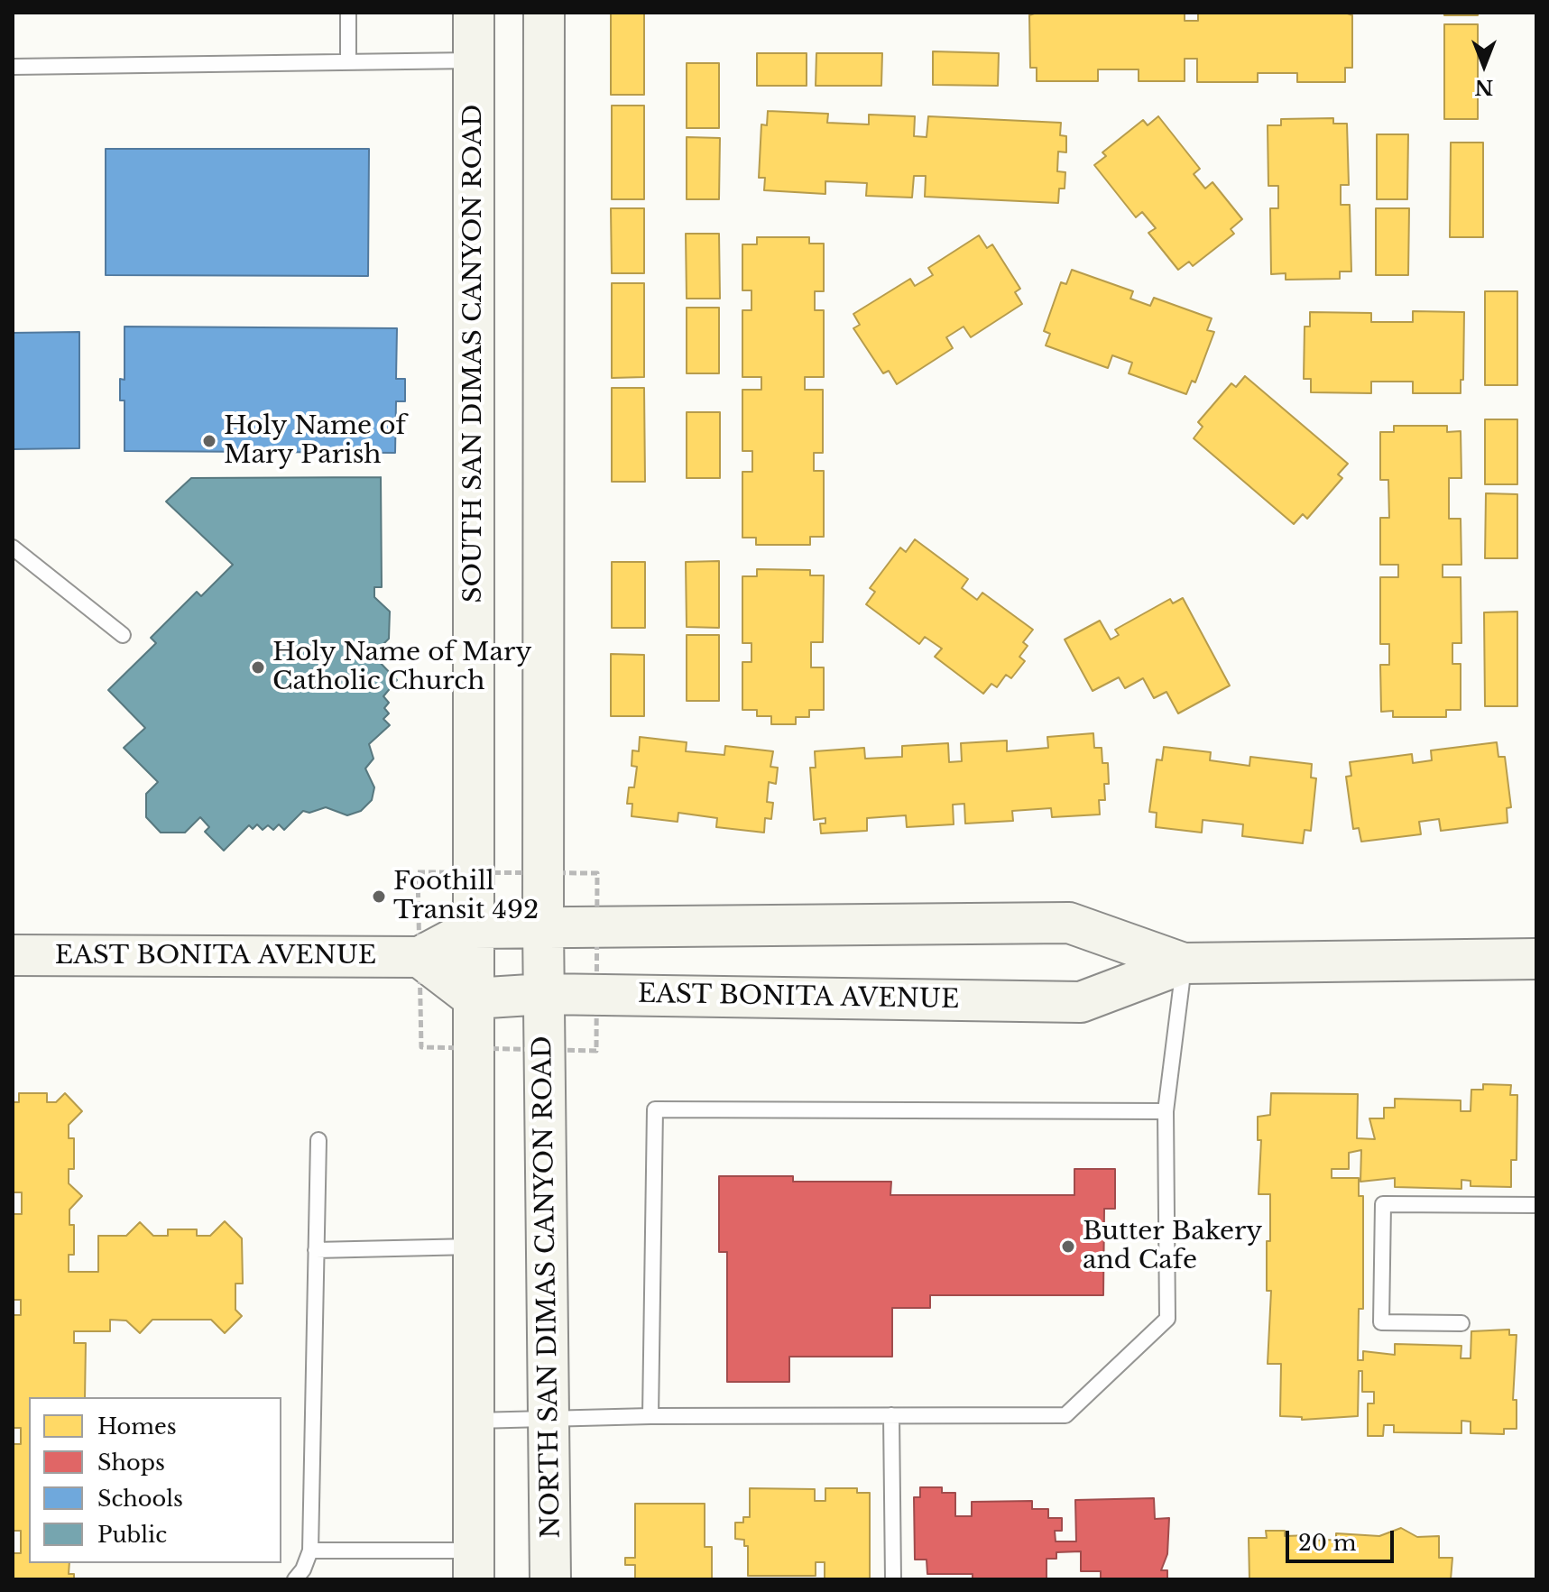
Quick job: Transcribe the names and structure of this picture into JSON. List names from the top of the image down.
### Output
{
  "streets": {
    "main road": ["SOUTH SAN DIMAS CANYON ROAD", "EAST BONITA AVENUE", "NORTH SAN DIMAS CANYON ROAD"]
  },
  "crossings": [
    ["SOUTH SAN DIMAS CANYON ROAD", "EAST BONITA AVENUE"],
    ["EAST BONITA AVENUE", "NORTH SAN DIMAS CANYON ROAD"]
  ],
  "places": [
    "Holy Name of Mary Parish",
    "Holy Name of Mary Catholic Church",
    "Foothill Transit 492",
    "Butter Bakery and Cafe"
  ],
  "legend": [
    "Homes",
    "Shops",
    "Schools",
    "Public"
  ],
  "scale_bar": "20 m",
  "north": "bottom"
}
